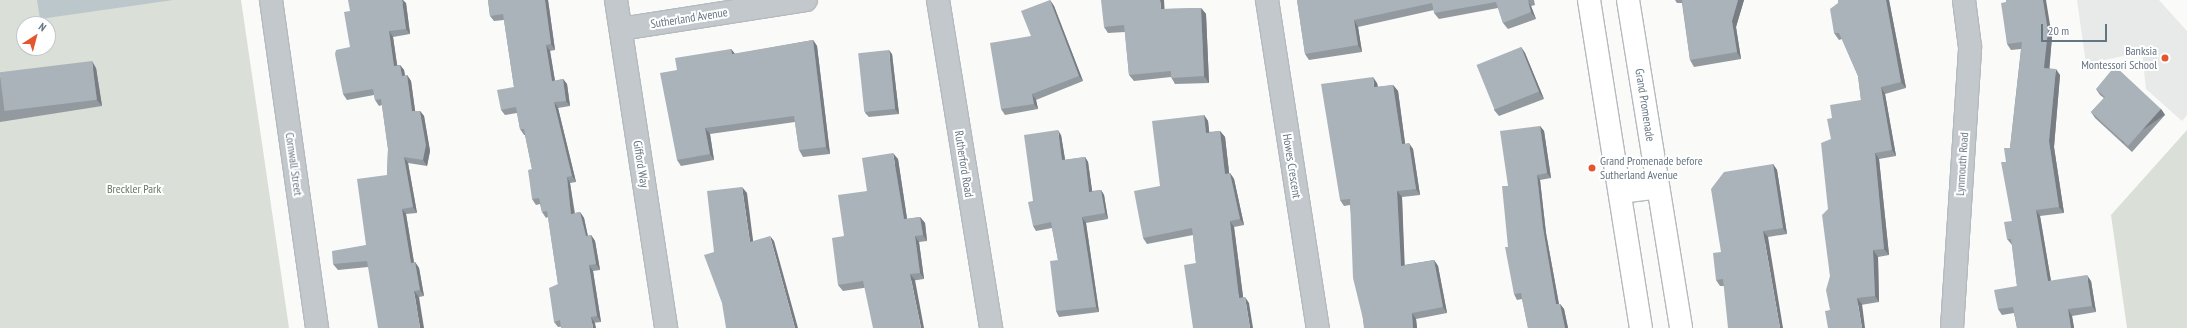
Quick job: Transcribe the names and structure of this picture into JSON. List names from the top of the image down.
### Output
{
  "streets": {
    "main road": ["Grand Promenade"],
    "street": [
      "Sutherland Avenue",
      "Cornwall Street",
      "Gifford Way",
      "Rutherford Road",
      "Lynmouth Road",
      "Howes Crescent"
    ]
  },
  "crossings": [
    ["Sutherland Avenue", "Gifford Way"]
  ],
  "parks": ["Breckler Park"],
  "places": ["Banksia Montessori School", "Grand Promenade before Sutherland Avenue"],
  "scale_bar": "20 m",
  "north": "top right"
}
